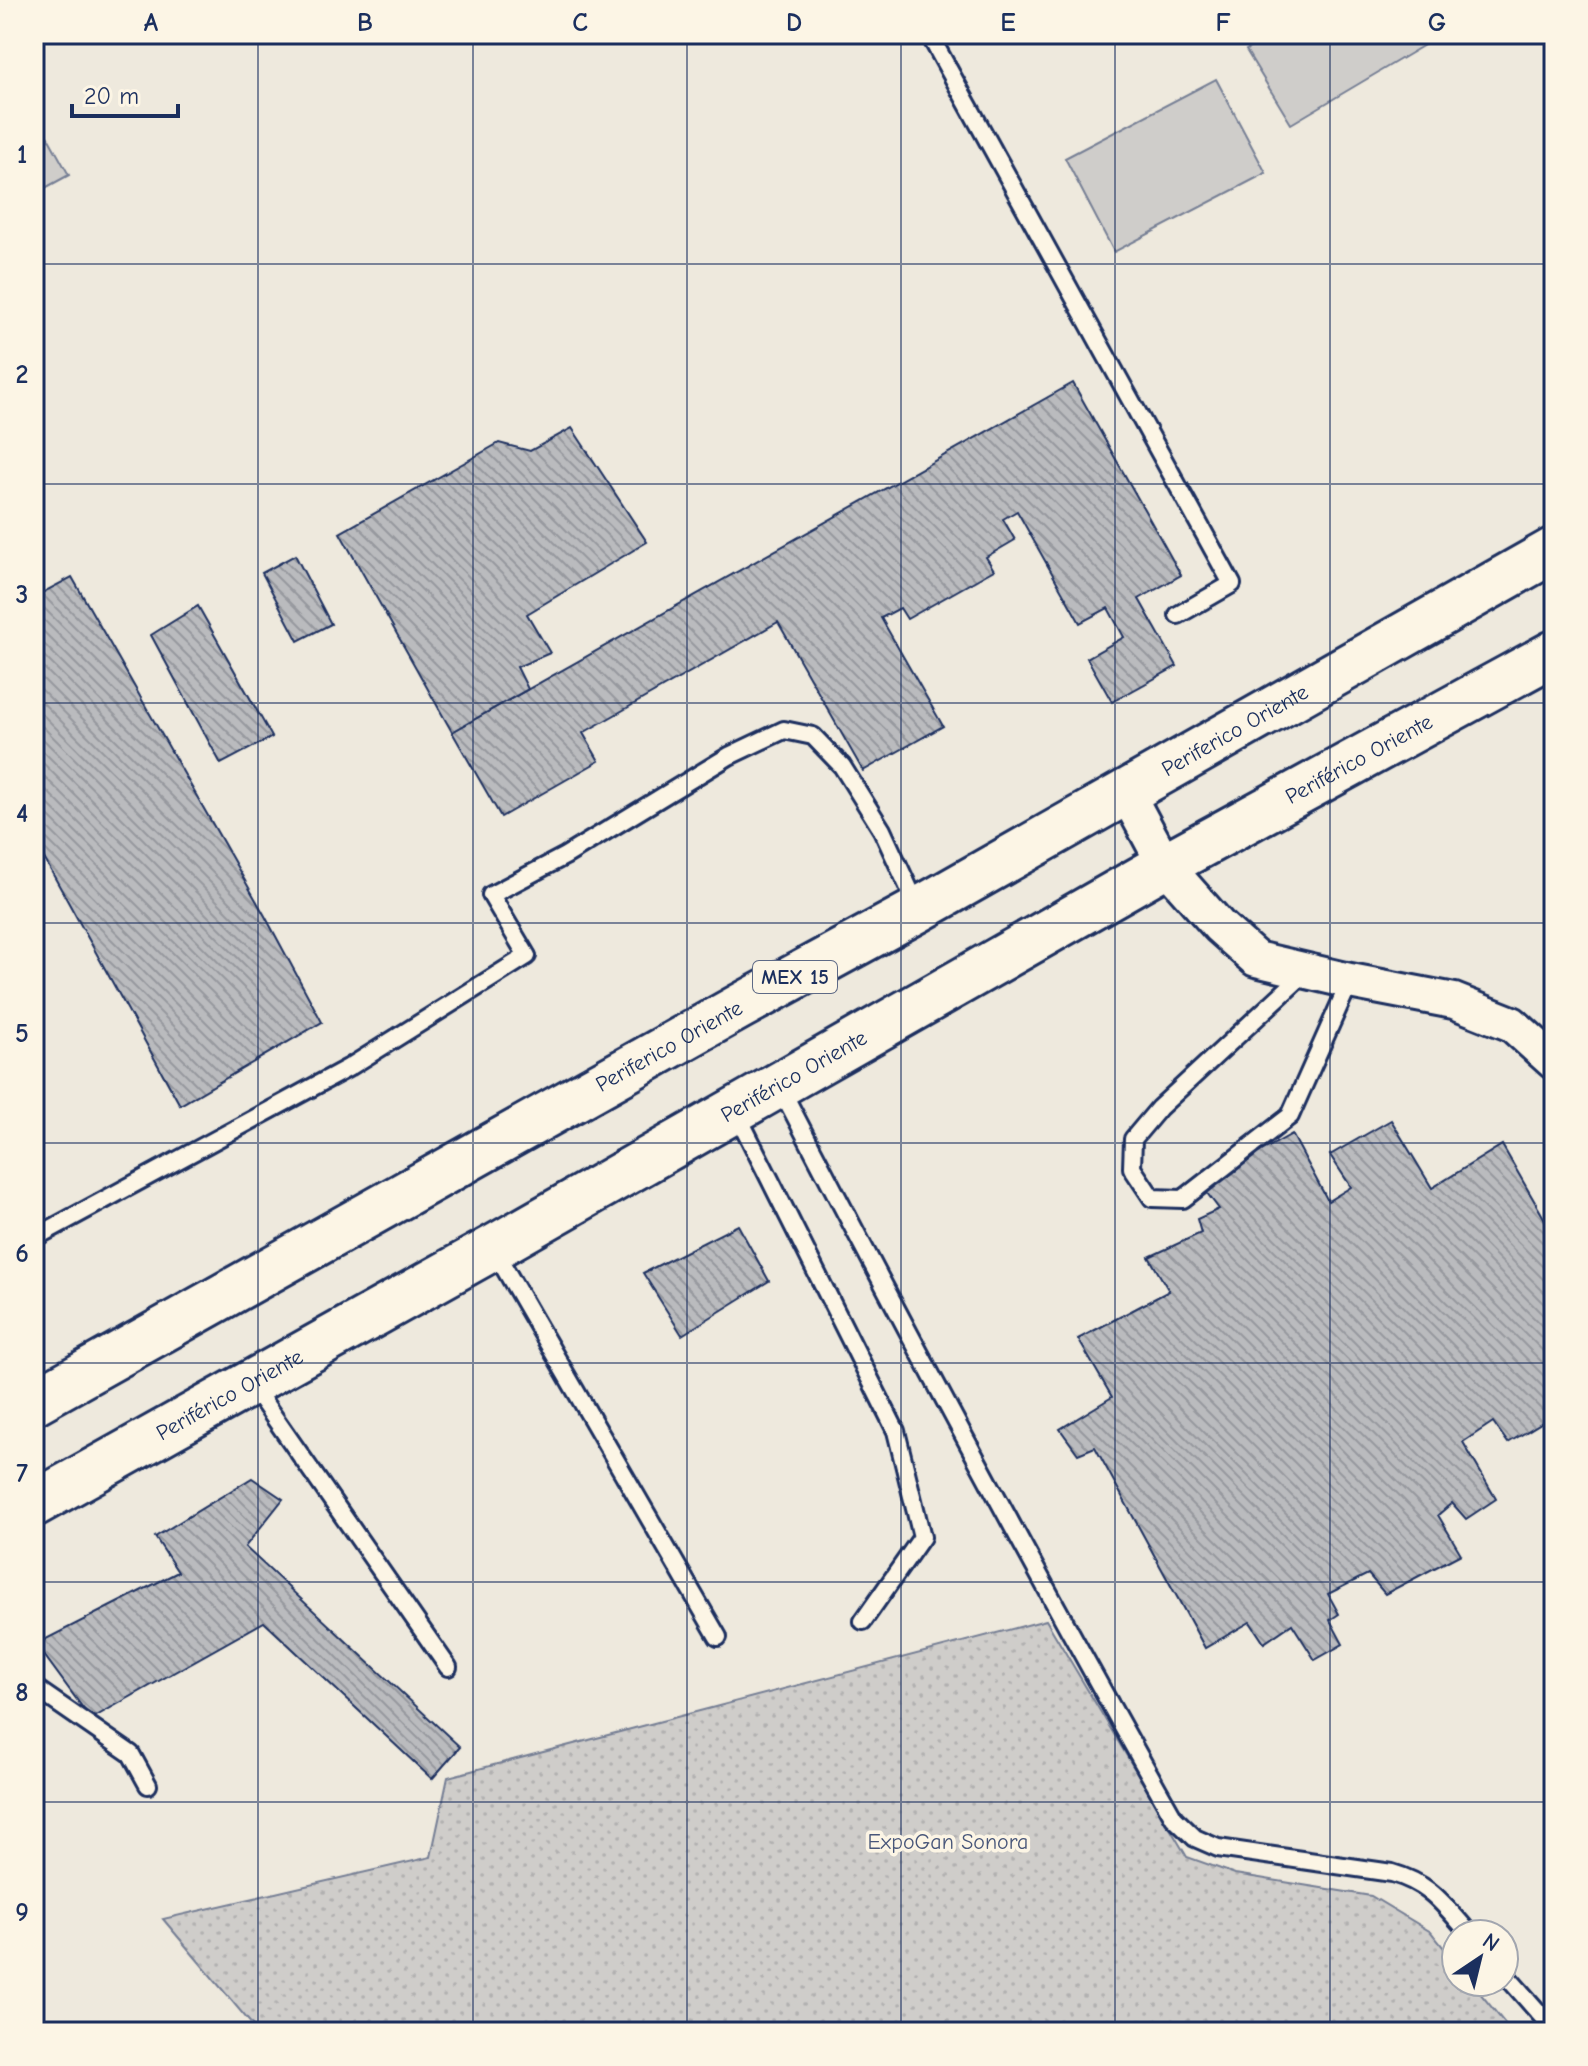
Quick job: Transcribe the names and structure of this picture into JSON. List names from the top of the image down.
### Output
{
  "streets": {
    "highway": ["Periferico Oriente", "Periférico Oriente", "MEX 15"]
  },
  "parks": ["ExpoGan Sonora"],
  "scale_bar": "20 m",
  "north": "top right",
  "grid": {
    "columns": [
      "A",
      "B",
      "C",
      "D",
      "E",
      "F",
      "G"
    ],
    "rows": [
      "1",
      "2",
      "3",
      "4",
      "5",
      "6",
      "7",
      "8",
      "9"
    ]
  }
}
